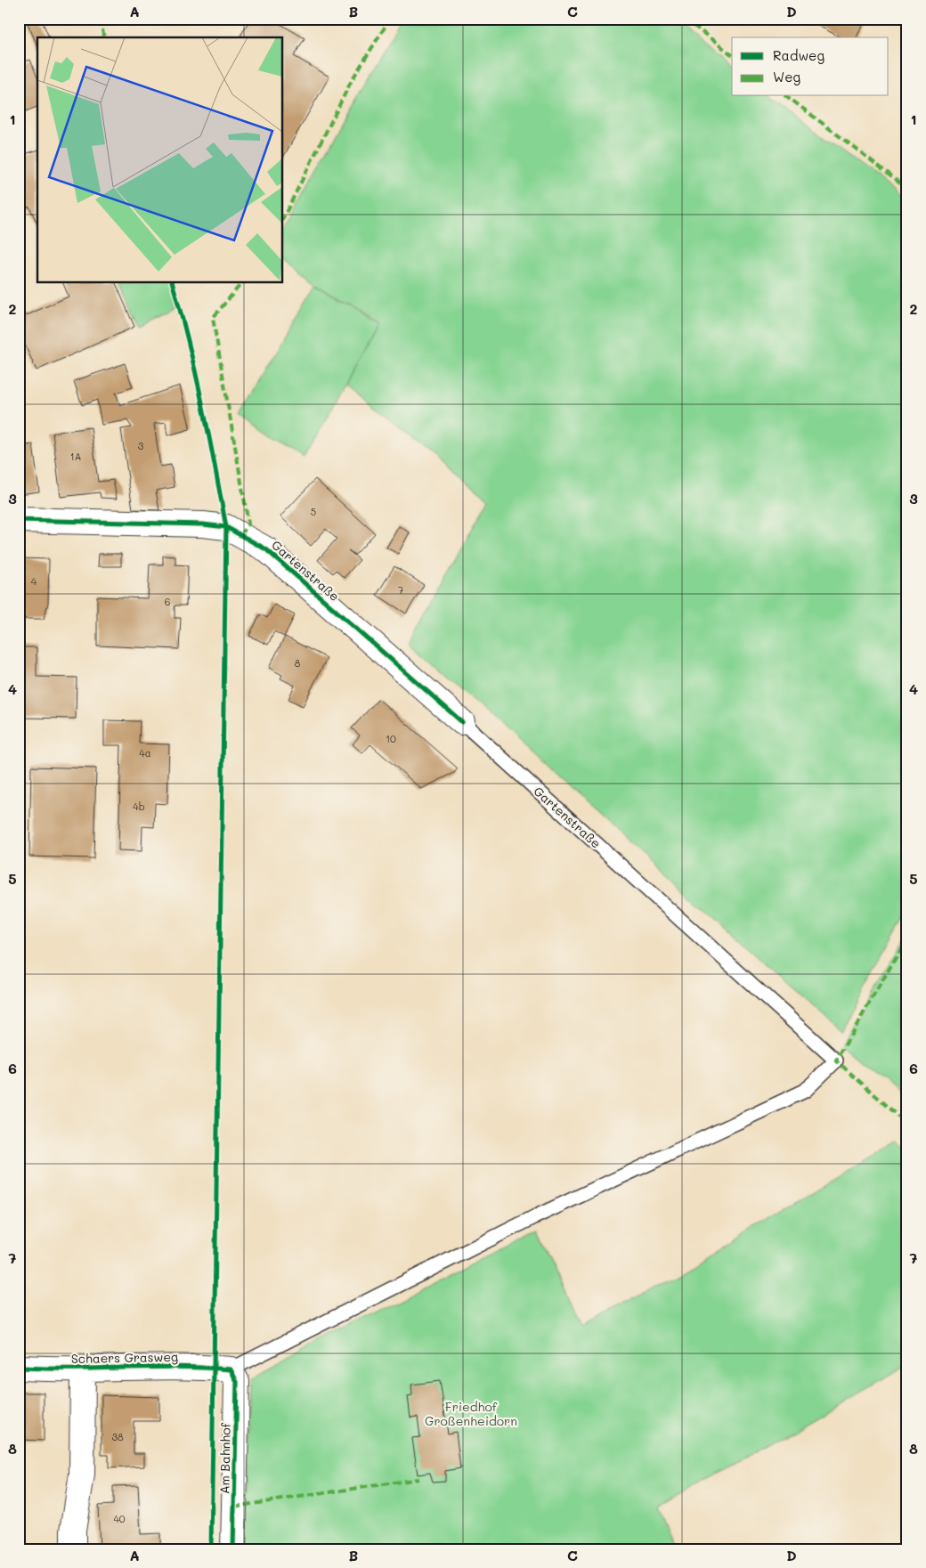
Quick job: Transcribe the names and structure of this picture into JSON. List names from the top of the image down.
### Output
{
  "streets": {
    "street": ["Gartenstraße", "Schaers Grasweg", "Am Bahnhof"]
  },
  "crossings": [
    ["Gartenstraße", "Schaers Grasweg"],
    ["Gartenstraße", "Am Bahnhof"],
    ["Schaers Grasweg", "Am Bahnhof"]
  ],
  "parks": ["Friedhof Großenheidorn"],
  "house_numbers": [
    "3",
    "1A",
    "5",
    "4",
    "7",
    "6",
    "8",
    "10",
    "4a",
    "4b",
    "38",
    "40"
  ],
  "legend": ["Radweg", "Weg"],
  "grid": {
    "columns": [
      "A",
      "B",
      "C",
      "D"
    ],
    "rows": [
      "1",
      "2",
      "3",
      "4",
      "5",
      "6",
      "7",
      "8"
    ]
  }
}
